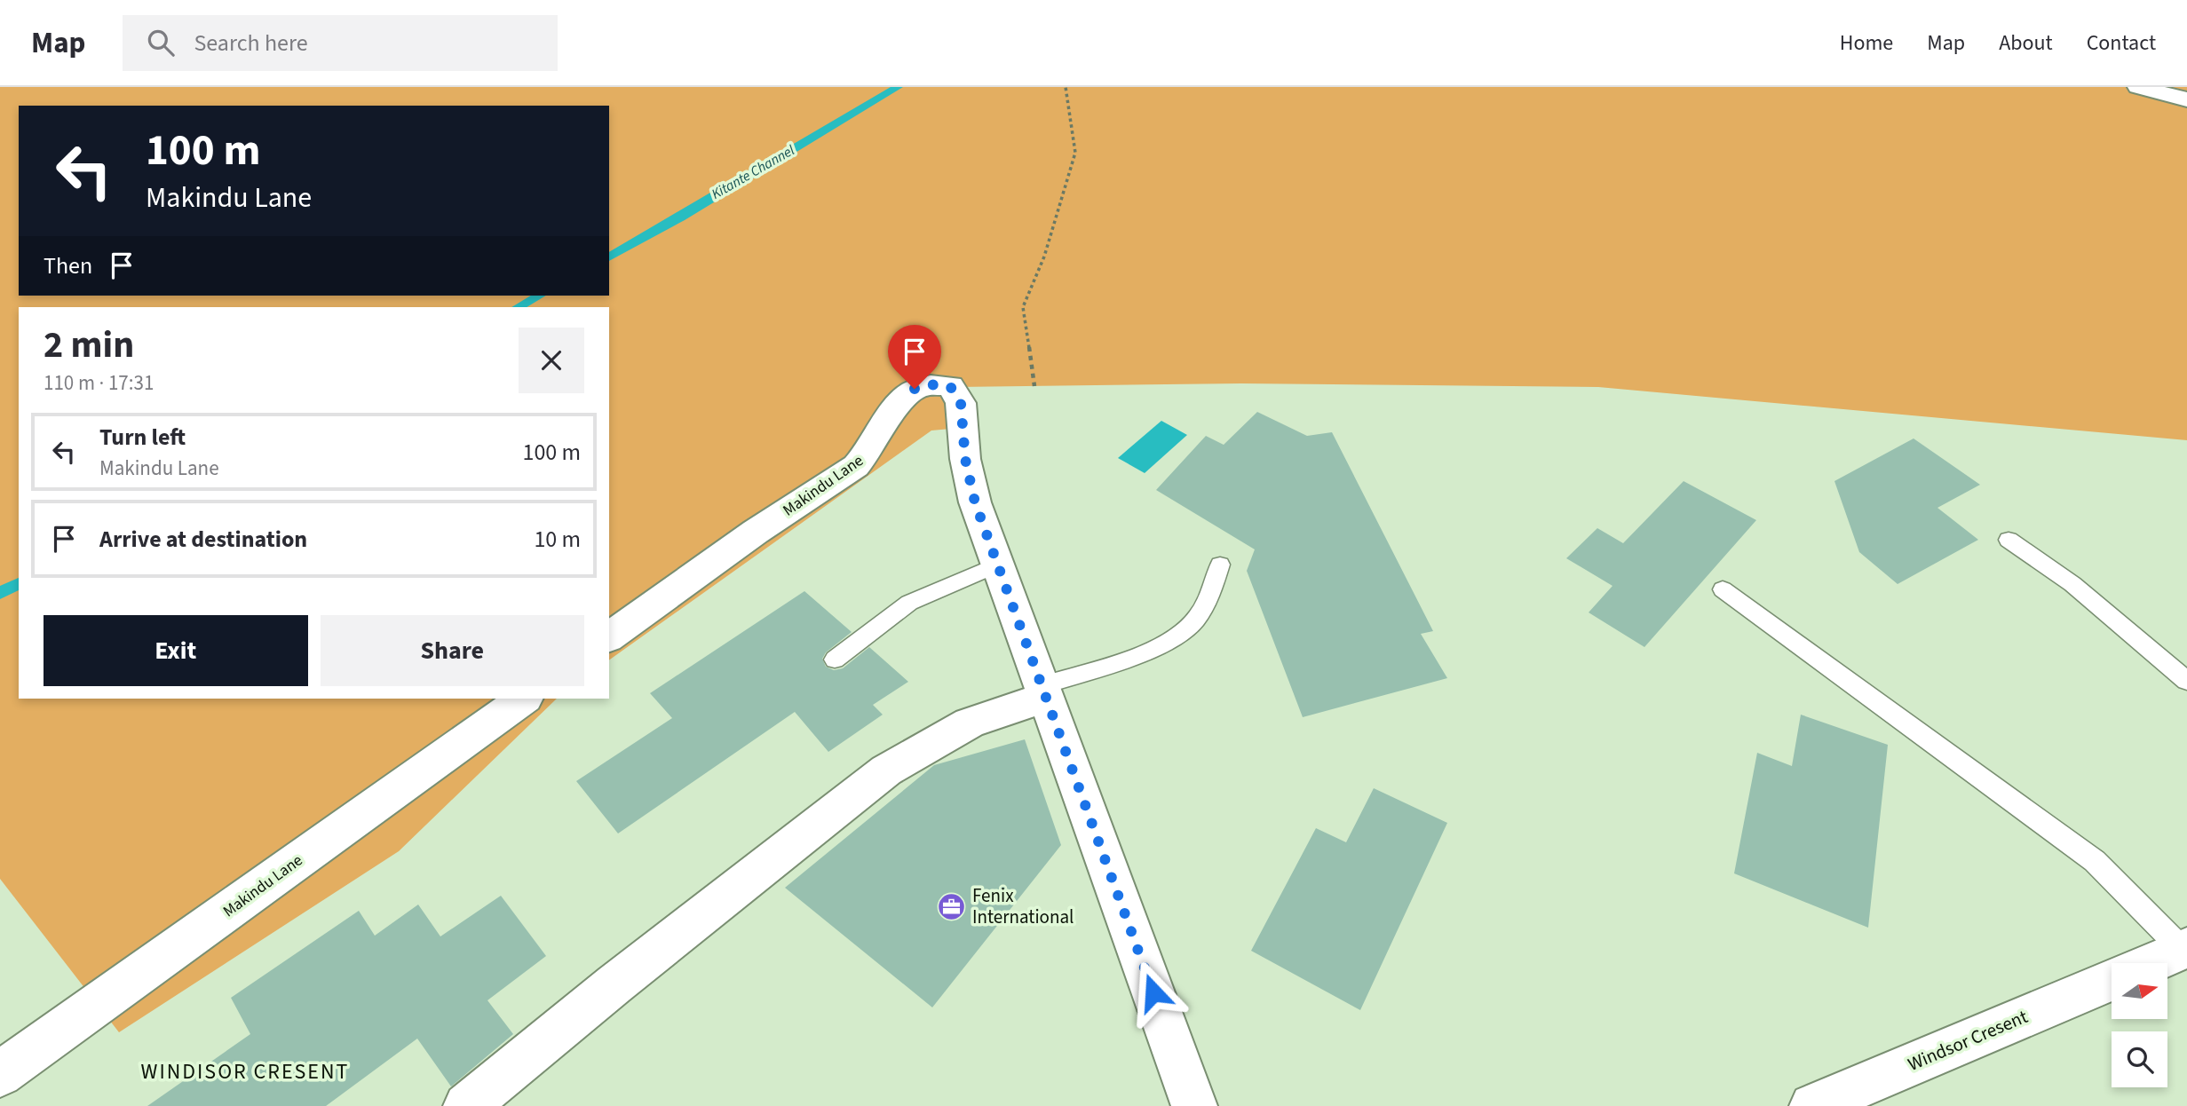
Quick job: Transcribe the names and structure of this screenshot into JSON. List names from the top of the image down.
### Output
{
  "streets": {
    "street": ["Makindu Lane", "Windsor Cresent"]
  },
  "districts": ["WINDISOR CRESENT"],
  "water": ["Kitante Channel"],
  "places": {
    "office": ["Fenix International"]
  },
  "north": "right",
  "page": {
    "header": "Map",
    "search": "Search here",
    "nav": [
      "Home",
      "Map",
      "About",
      "Contact"
    ],
    "turn": ["100 m", "Makindu Lane"],
    "then": "Then",
    "heading": ["2 min", "110 m · 17:31"],
    "list": [
      {
        "name": "Turn left",
        "note": "Makindu Lane",
        "value": "100 m"
      },
      {
        "name": "Arrive at destination",
        "value": "10 m"
      }
    ],
    "buttons": ["Exit", "Share"]
  }
}
